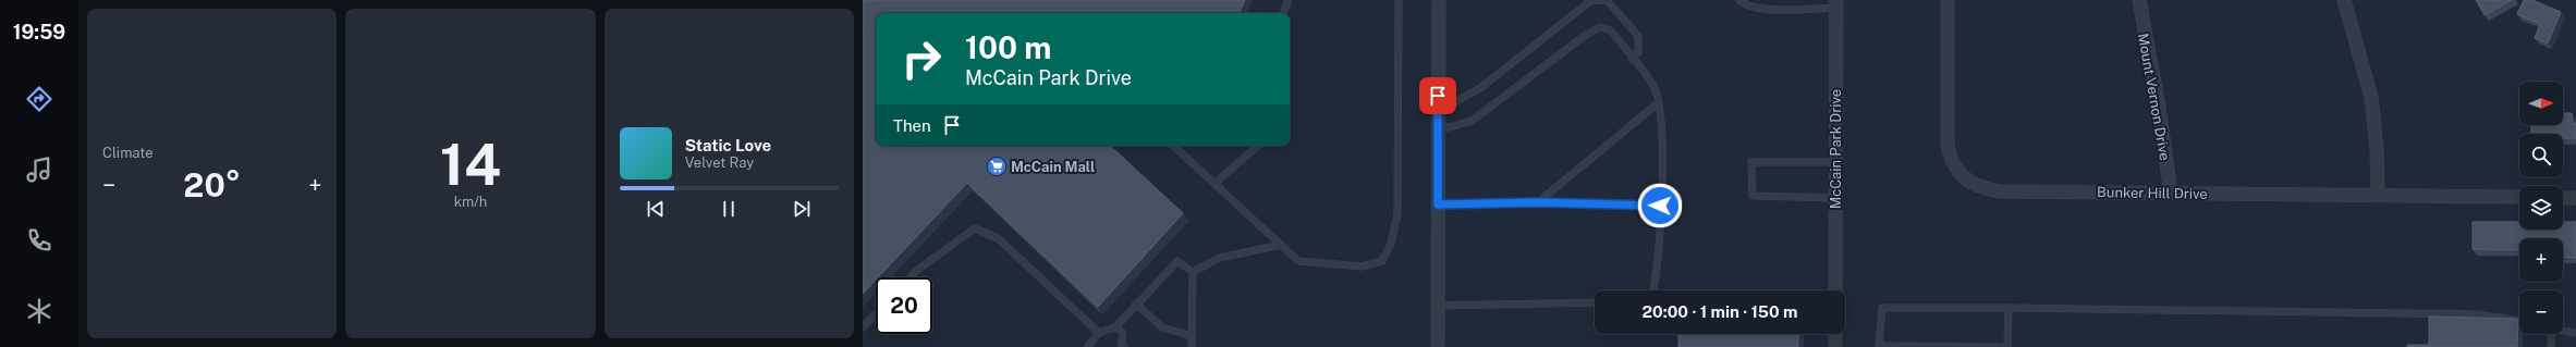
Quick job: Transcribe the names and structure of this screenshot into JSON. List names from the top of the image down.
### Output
{
  "streets": {
    "street": ["Mount Vernon Drive", "McCain Park Drive", "Bunker Hill Drive"]
  },
  "crossings": [
    ["Mount Vernon Drive", "Bunker Hill Drive"]
  ],
  "places": {
    "supermarket": ["McCain Mall"]
  },
  "north": "right",
  "page": {
    "tabs": "19:59",
    "tile": [
      "Climate",
      ["14", "km/h"]
    ],
    "turn": ["100 m", "McCain Park Drive"],
    "map_buttons": ["+", "−"],
    "then": "Then",
    "song": ["Static Love", "Velvet Ray"],
    "heat": ["−", "20°", "+"],
    "limit": "20",
    "trip": "20:00 · 1 min · 150 m"
  }
}
